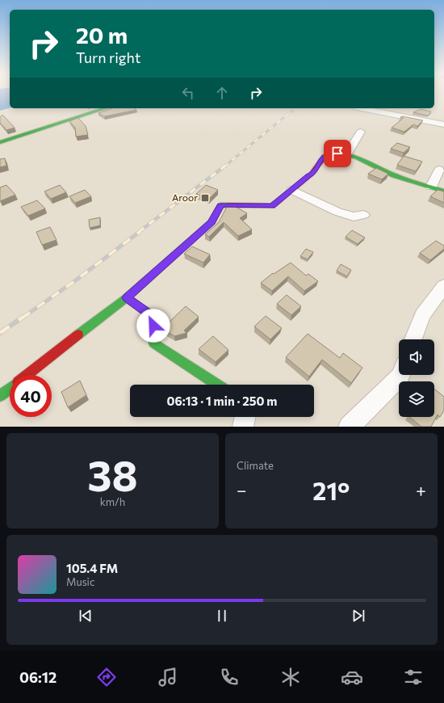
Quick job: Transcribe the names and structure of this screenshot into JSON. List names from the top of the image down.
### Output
{
  "places": {
    "transit": ["Aroor"]
  },
  "page": {
    "turn": ["20 m", "Turn right"],
    "limit": "40",
    "trip": "06:13 · 1 min · 250 m",
    "tile": [
      ["38", "km/h"],
      "Climate"
    ],
    "heat": ["−", "21°", "+"],
    "song": ["105.4 FM", "Music"],
    "tabs": "06:12"
  }
}
